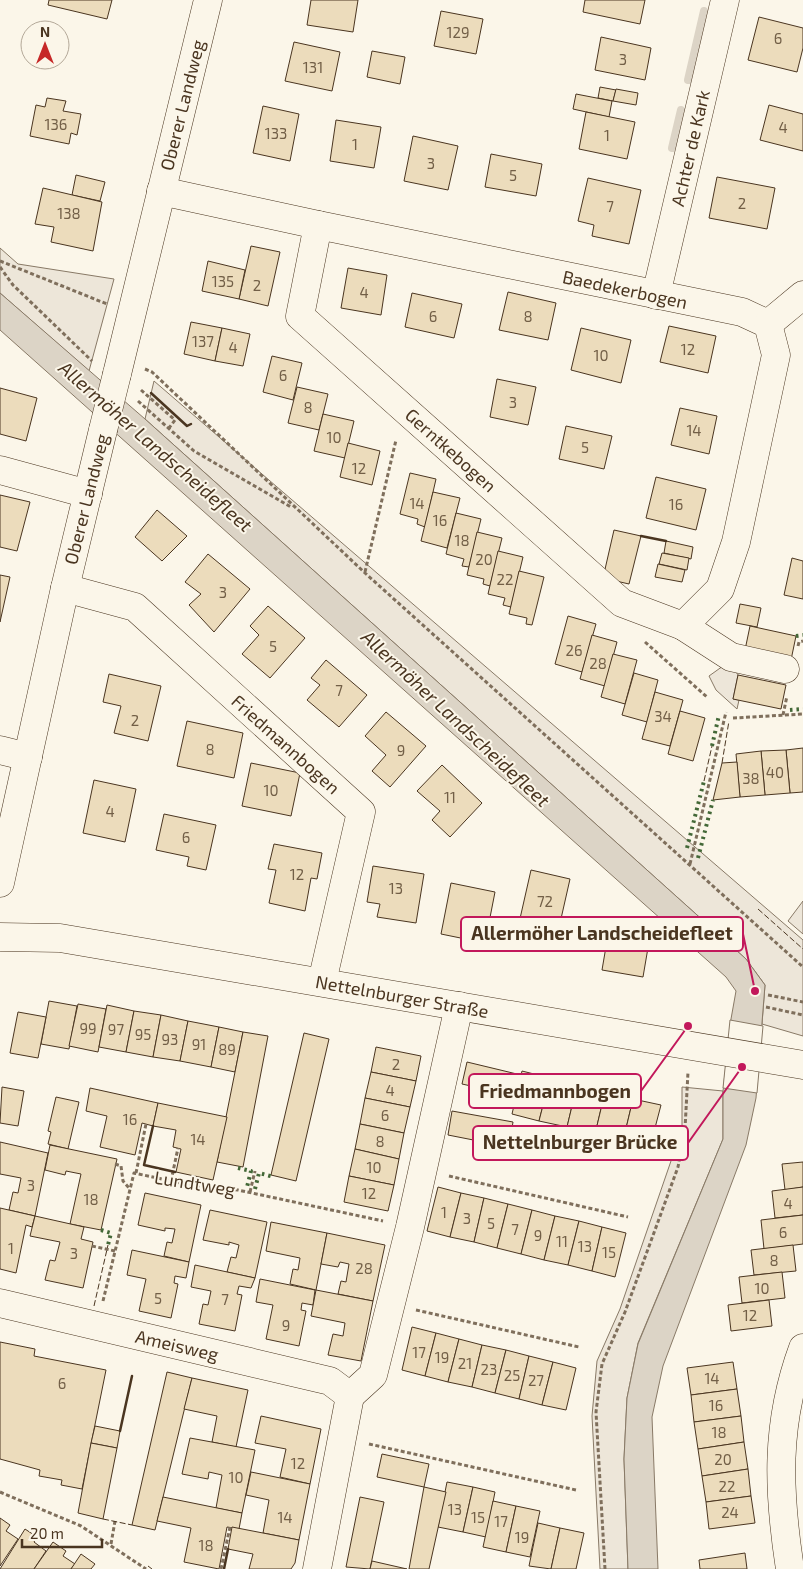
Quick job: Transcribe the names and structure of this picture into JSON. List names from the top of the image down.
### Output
{
  "streets": {
    "street": [
      "Oberer Landweg",
      "Achter de Kark",
      "Baedekerbogen",
      "Gerntkebogen",
      "Friedmannbogen",
      "Nettelnburger Straße",
      "Ameisweg"
    ],
    "path": ["Lundtweg"]
  },
  "crossings": [
    ["Oberer Landweg", "Baedekerbogen"],
    ["Oberer Landweg", "Friedmannbogen"],
    ["Achter de Kark", "Baedekerbogen"],
    ["Baedekerbogen", "Gerntkebogen"],
    ["Friedmannbogen", "Nettelnburger Straße"],
    ["Lundtweg", "Ameisweg"]
  ],
  "water": ["Allermöher Landscheidefleet"],
  "places": ["Allermöher Landscheidefleet", "Friedmannbogen", "Nettelnburger Brücke"],
  "house_numbers": [
    "129",
    "6",
    "3",
    "131",
    "136",
    "4",
    "133",
    "1",
    "1",
    "3",
    "5",
    "2",
    "7",
    "138",
    "135",
    "2",
    "4",
    "6",
    "8",
    "137",
    "4",
    "12",
    "10",
    "6",
    "3",
    "8",
    "14",
    "10",
    "5",
    "12",
    "14",
    "16",
    "16",
    "18",
    "20",
    "22",
    "3",
    "5",
    "26",
    "28",
    "7",
    "34",
    "2",
    "8",
    "9",
    "40",
    "38",
    "10",
    "11",
    "4",
    "6",
    "12",
    "13",
    "72",
    "99",
    "97",
    "95",
    "93",
    "91",
    "89",
    "2",
    "4",
    "6",
    "16",
    "14",
    "8",
    "10",
    "3",
    "12",
    "18",
    "4",
    "1",
    "3",
    "5",
    "7",
    "6",
    "9",
    "11",
    "13",
    "1",
    "15",
    "3",
    "8",
    "28",
    "10",
    "5",
    "7",
    "12",
    "9",
    "17",
    "19",
    "21",
    "23",
    "25",
    "14",
    "27",
    "6",
    "16",
    "18",
    "20",
    "12",
    "10",
    "22",
    "13",
    "24",
    "14",
    "15",
    "17",
    "19",
    "18"
  ],
  "scale_bar": "20 m",
  "north": "top"
}
